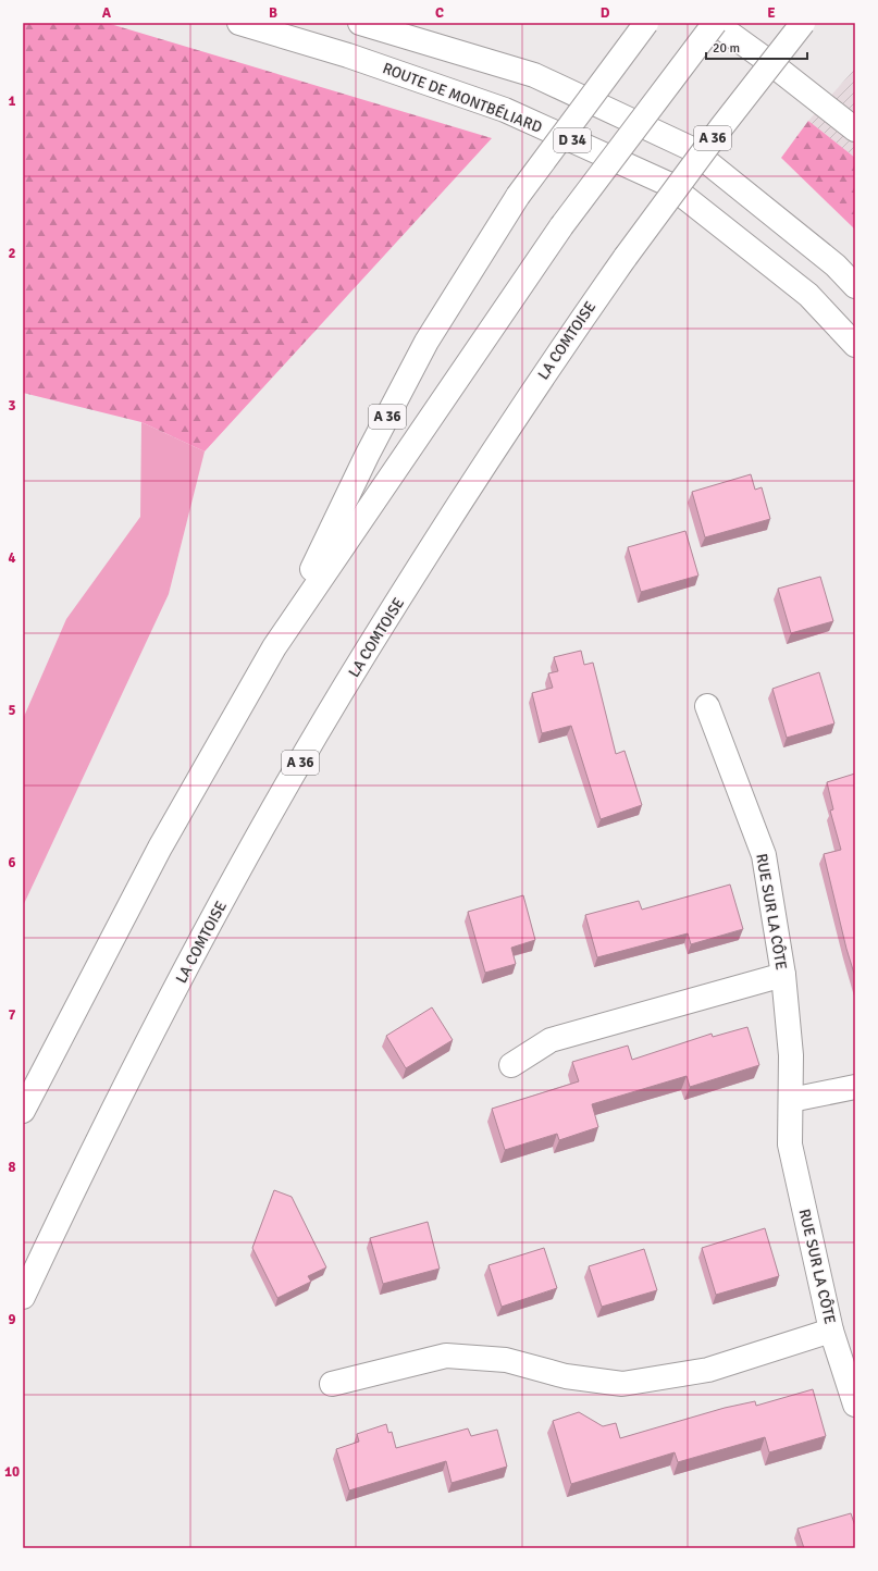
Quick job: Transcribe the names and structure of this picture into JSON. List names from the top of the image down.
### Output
{
  "streets": {
    "main road": [
      "ROUTE DE MONTBÉLIARD",
      "A 36",
      "D 34",
      "LA COMTOISE",
      "RUE SUR LA CÔTE"
    ]
  },
  "scale_bar": "20 m",
  "grid": {
    "columns": [
      "A",
      "B",
      "C",
      "D",
      "E"
    ],
    "rows": [
      "1",
      "2",
      "3",
      "4",
      "5",
      "6",
      "7",
      "8",
      "9",
      "10"
    ]
  }
}
